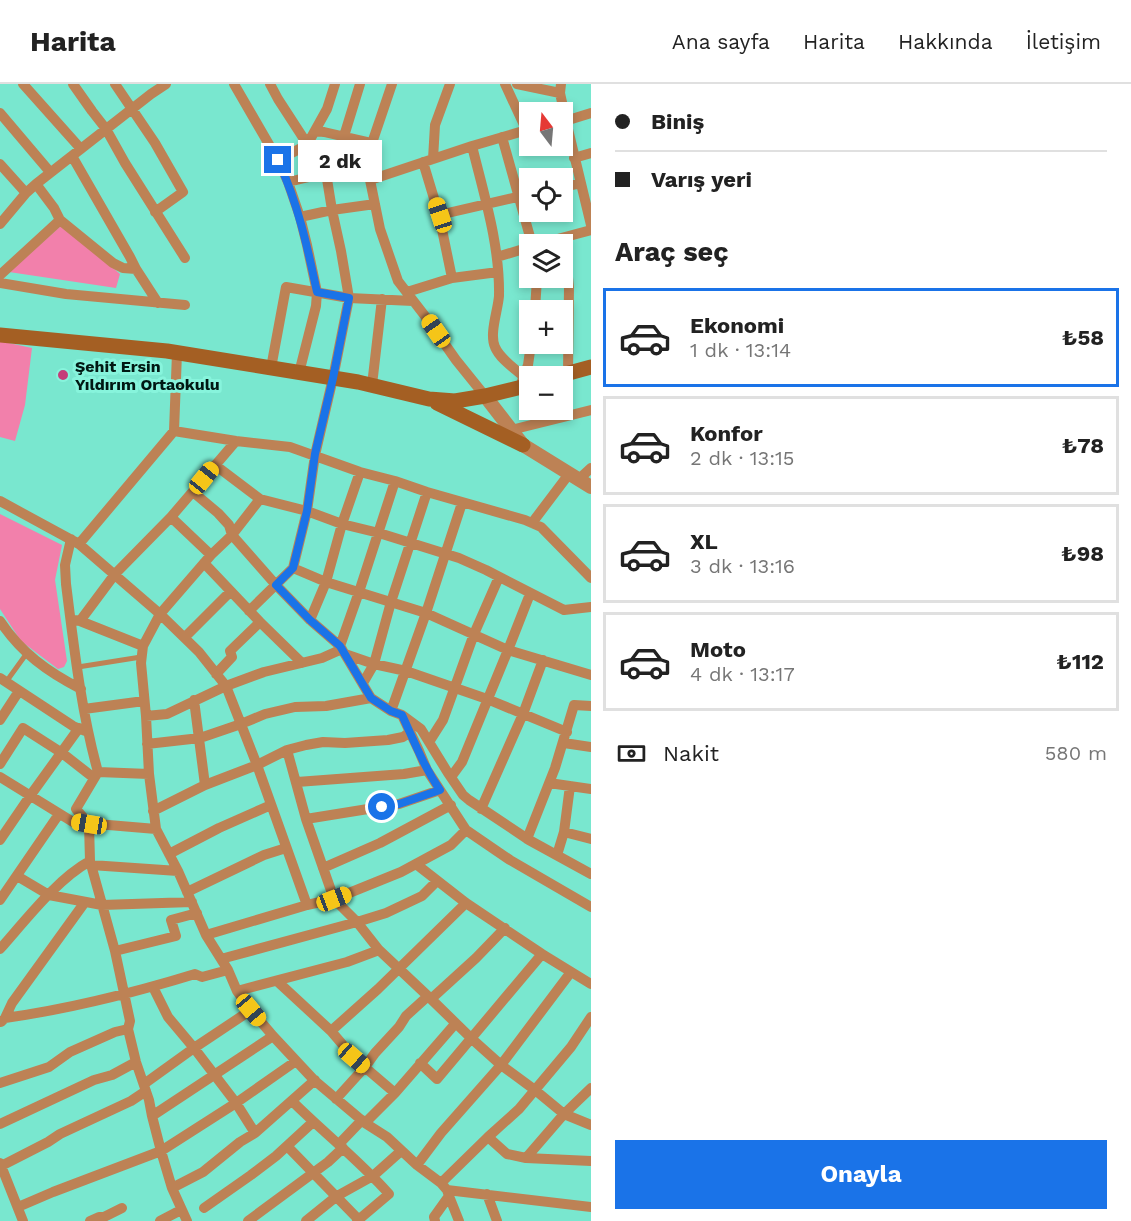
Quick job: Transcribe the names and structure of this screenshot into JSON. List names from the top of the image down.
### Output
{
  "places": ["Şehit Ersin Yıldırım Ortaokulu"],
  "north": "top",
  "page": {
    "header": "Harita",
    "nav": [
      "Ana sayfa",
      "Harita",
      "Hakkında",
      "İletişim"
    ],
    "banner": ["Biniş", "Varış yeri"],
    "map_buttons": ["+", "−"],
    "bubble": "2 dk",
    "heading": "Araç seç",
    "list": [
      {
        "name": "Ekonomi",
        "note": "1 dk · 13:14",
        "value": "₺58"
      },
      {
        "name": "Konfor",
        "note": "2 dk · 13:15",
        "value": "₺78"
      },
      {
        "name": "XL",
        "note": "3 dk · 13:16",
        "value": "₺98"
      },
      {
        "name": "Moto",
        "note": "4 dk · 13:17",
        "value": "₺112"
      }
    ],
    "pay": ["Nakit", "580 m"],
    "buttons": "Onayla"
  }
}
